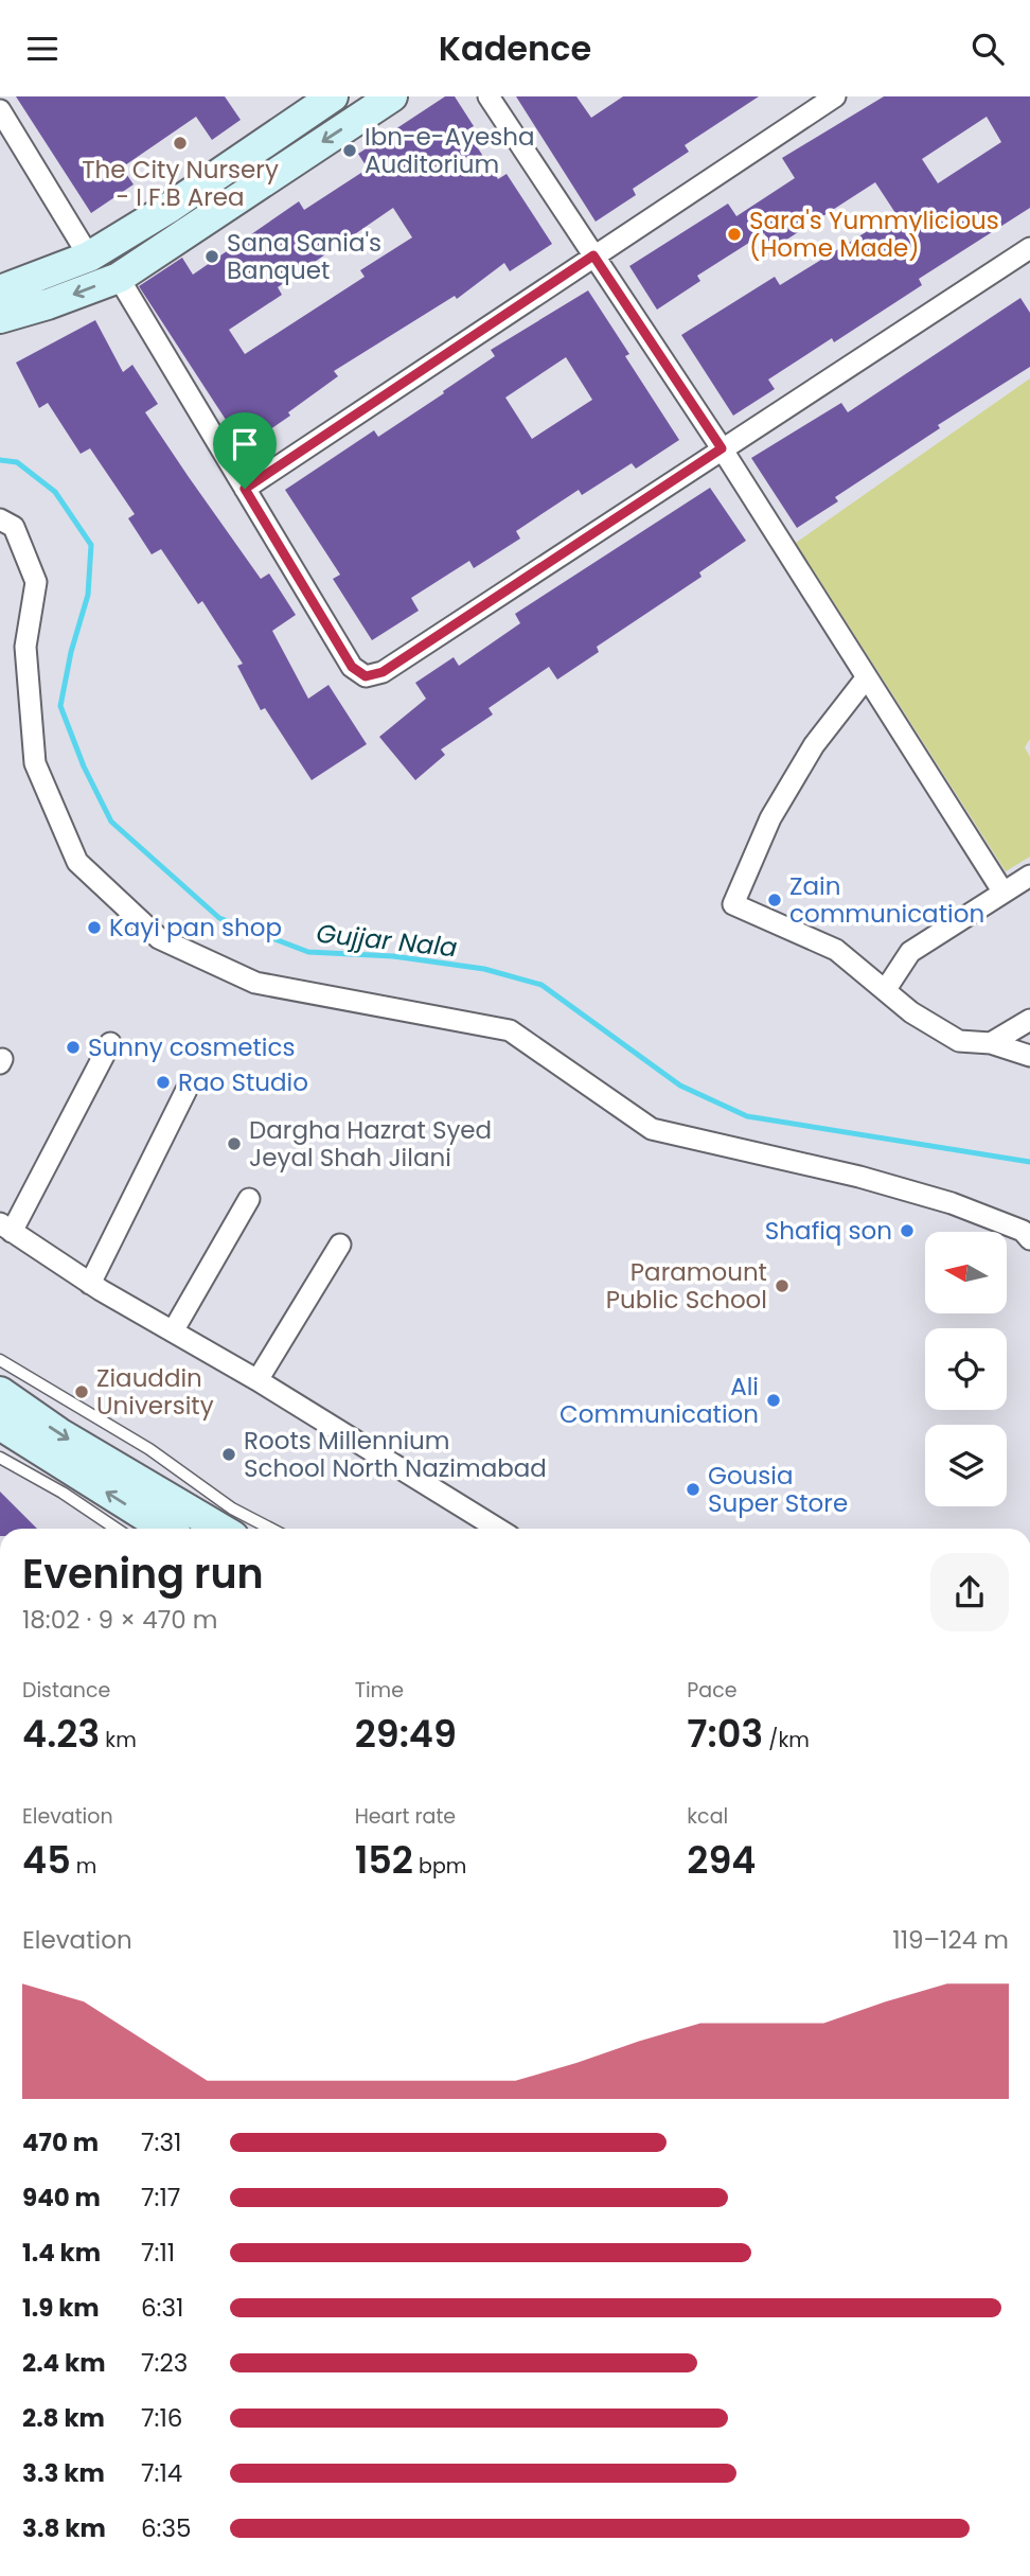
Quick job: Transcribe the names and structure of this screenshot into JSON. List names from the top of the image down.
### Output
{
  "water": ["Gujjar Nala"],
  "places": [
    "The City Nursery - I F.B Area",
    "Ibn-e-Ayesha Auditorium",
    "Sara's Yummylicious (Home Made)",
    "Sana Sania's Banquet",
    "Zain communication",
    "Kayi pan shop",
    "Sunny cosmetics",
    "Rao Studio",
    "Dargha Hazrat Syed Jeyal Shah Jilani",
    "Shafiq son",
    "Paramount Public School",
    "Ziauddin University",
    "Ali Communication",
    "Roots Millennium School North Nazimabad",
    "Gousia Super Store"
  ],
  "north": "left",
  "page": {
    "header": "Kadence",
    "heading": ["Evening run", "18:02 · 9 × 470 m"],
    "stats": [
      ["Distance", "4.23 km"],
      ["Time", "29:49"],
      ["Pace", "7:03 /km"],
      ["Elevation", "45 m"],
      ["Heart rate", "152 bpm"],
      ["kcal", "294"]
    ],
    "chart": ["Elevation", "119–124 m"],
    "list": [
      {
        "name": "470 m",
        "note": "7:31"
      },
      {
        "name": "940 m",
        "note": "7:17"
      },
      {
        "name": "1.4 km",
        "note": "7:11"
      },
      {
        "name": "1.9 km",
        "note": "6:31"
      },
      {
        "name": "2.4 km",
        "note": "7:23"
      },
      {
        "name": "2.8 km",
        "note": "7:16"
      },
      {
        "name": "3.3 km",
        "note": "7:14"
      },
      {
        "name": "3.8 km",
        "note": "6:35"
      }
    ]
  }
}
